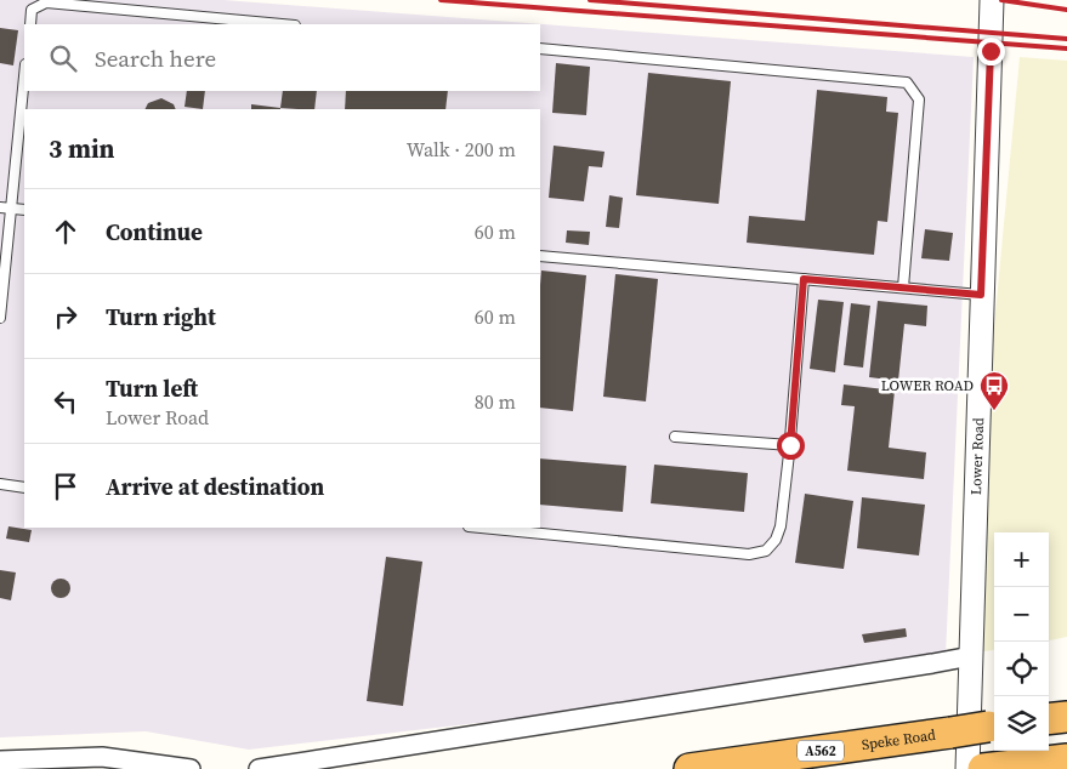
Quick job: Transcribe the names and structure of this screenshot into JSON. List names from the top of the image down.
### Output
{
  "streets": {
    "highway": ["Speke Road", "A562"],
    "street": ["Lower Road"]
  },
  "places": {
    "bus stop": ["LOWER ROAD"]
  },
  "page": {
    "search": "Search here",
    "heading": ["3 min", "Walk · 200 m"],
    "list": [
      ["Continue", "60 m"],
      ["Turn right", "60 m"],
      ["Turn left", "Lower Road", "80 m"],
      "Arrive at destination"
    ],
    "map_buttons": ["+", "−"]
  }
}
